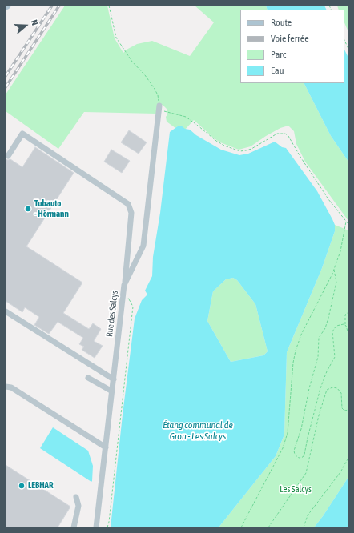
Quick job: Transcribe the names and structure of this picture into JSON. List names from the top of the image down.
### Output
{
  "streets": {
    "street": ["Rue des Salcys"]
  },
  "water": ["Étang communal de Gron - Les Salcys"],
  "parks": ["Les Salcys"],
  "places": ["Tubauto - Hörmann", "LEBHAR"],
  "legend": [
    "Route",
    "Voie ferrée",
    "Parc",
    "Eau"
  ],
  "north": "right"
}
